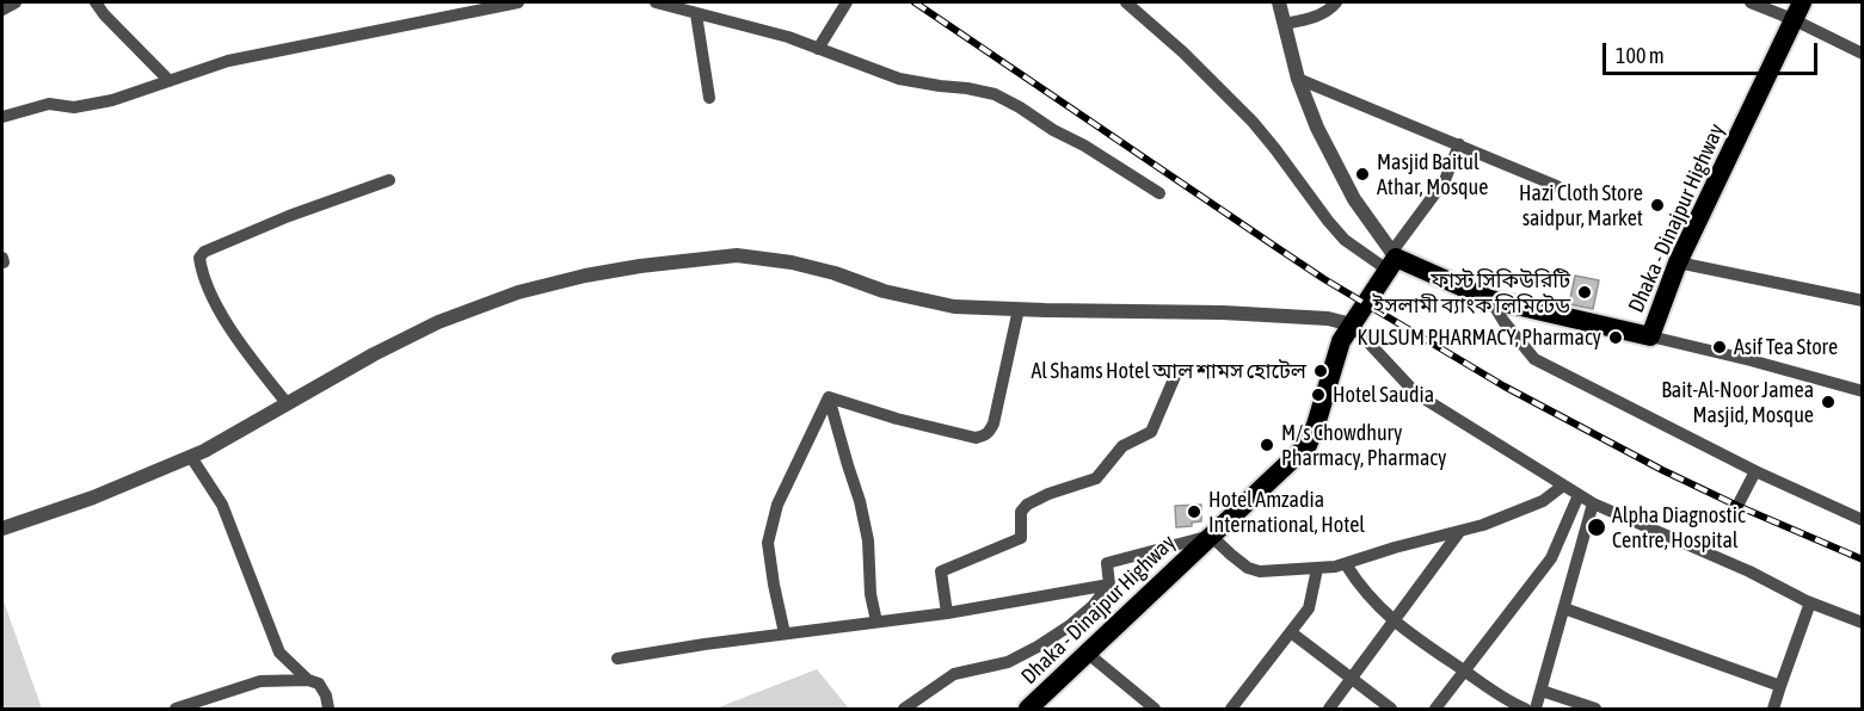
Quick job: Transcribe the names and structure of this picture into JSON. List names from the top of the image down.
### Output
{
  "streets": {
    "highway": ["Dhaka - Dinajpur Highway"]
  },
  "places": [
    "Masjid Baitul Athar, Mosque",
    "Hazi Cloth Store saidpur, Market",
    "ফাস্ট সিকিউরিটি ইসলামী ব্যাংক লিমিটেড",
    "KULSUM PHARMACY, Pharmacy",
    "Asif Tea Store",
    "Al Shams Hotel আল শামস হোটেল",
    "Hotel Saudia",
    "Bait-Al-Noor Jamea Masjid, Mosque",
    "M/s Chowdhury Pharmacy, Pharmacy",
    "Hotel Amzadia International, Hotel",
    "Alpha Diagnostic Centre, Hospital"
  ],
  "scale_bar": "100 m"
}
